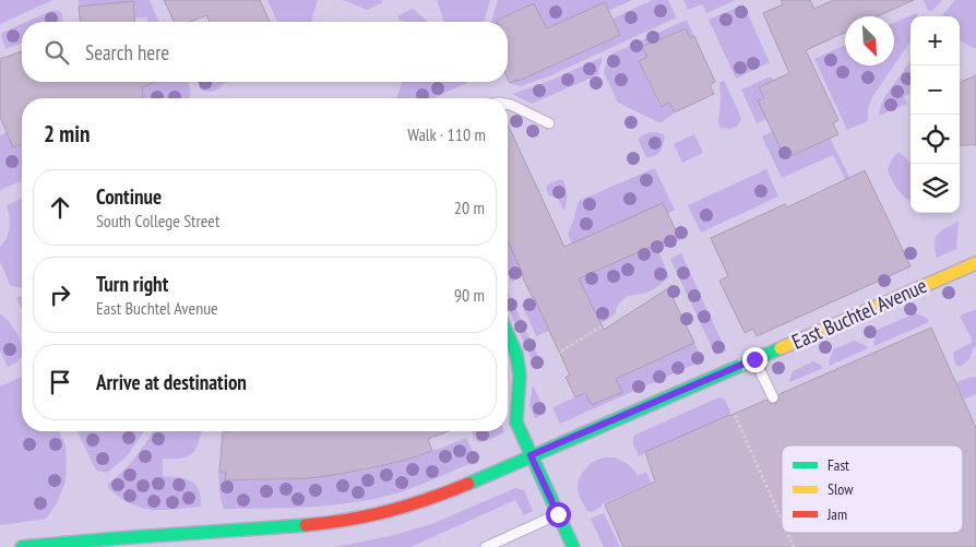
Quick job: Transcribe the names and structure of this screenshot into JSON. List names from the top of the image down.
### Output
{
  "streets": {
    "main road": ["East Buchtel Avenue"]
  },
  "legend": ["Fast", "Slow", "Jam"],
  "north": "bottom right",
  "page": {
    "map_buttons": ["+", "−"],
    "search": "Search here",
    "heading": ["2 min", "Walk · 110 m"],
    "list": [
      ["Continue", "South College Street", "20 m"],
      ["Turn right", "East Buchtel Avenue", "90 m"],
      "Arrive at destination"
    ]
  }
}
